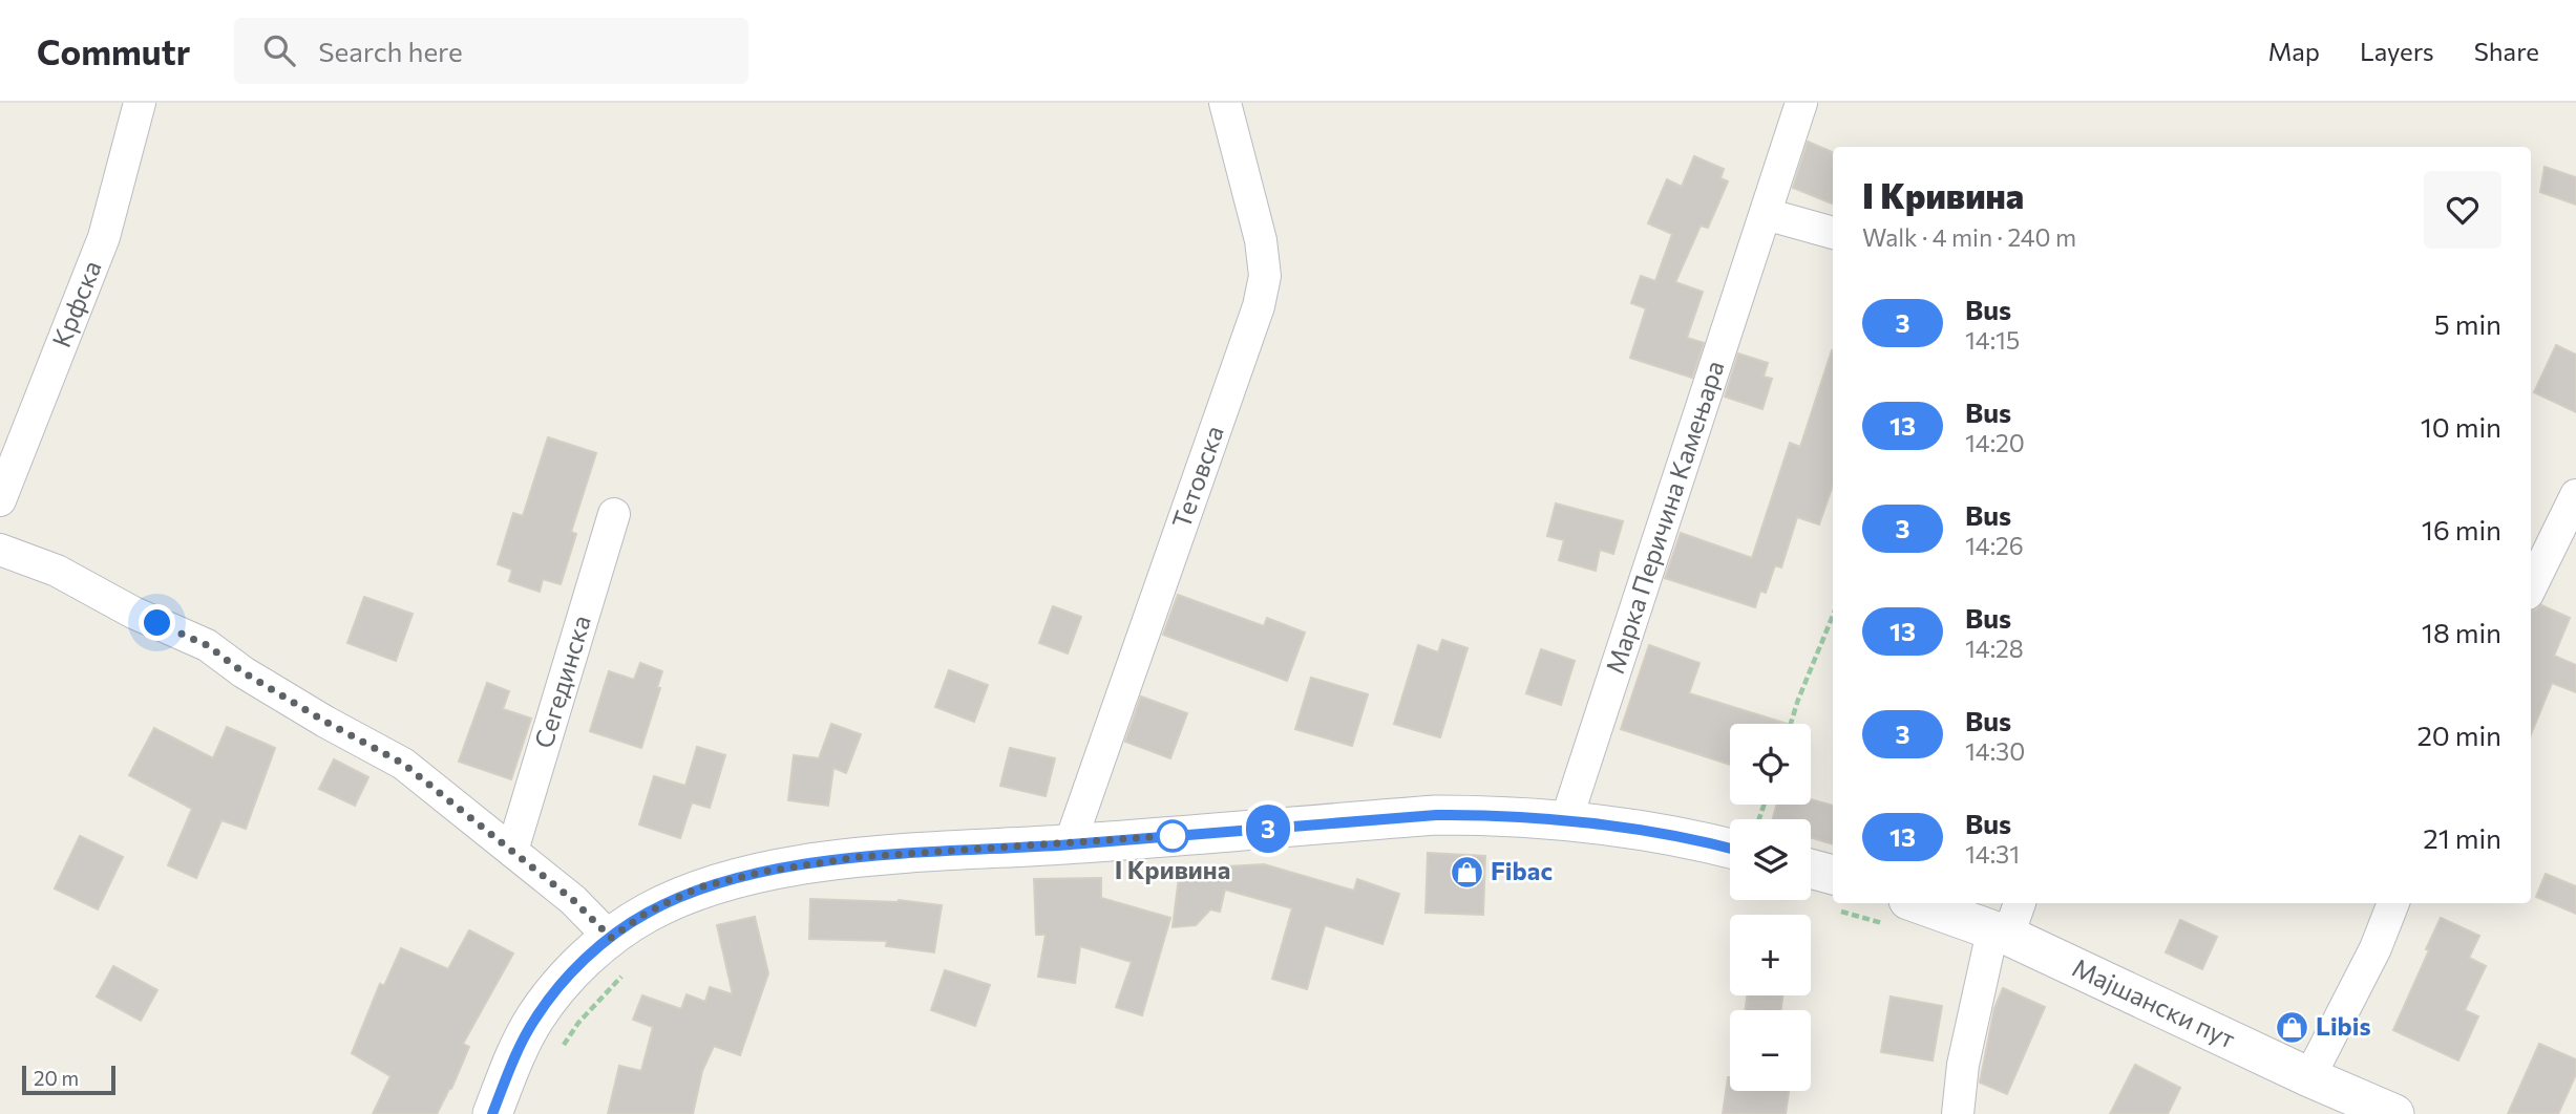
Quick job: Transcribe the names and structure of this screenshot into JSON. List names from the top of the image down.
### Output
{
  "streets": {
    "street": [
      "Крфска",
      "Тетовска",
      "Марка Перичина Камењара",
      "Сегединска",
      "Мајшански пут"
    ]
  },
  "places": {
    "other": ["I Кривина"],
    "shop": ["Fibac", "Libis"]
  },
  "lines": ["bus line 3"],
  "scale_bar": "20 m",
  "page": {
    "header": "Commutr",
    "search": "Search here",
    "nav": ["Map", "Layers", "Share"],
    "on_map": "3",
    "heading": ["I Кривина", "Walk · 4 min · 240 m"],
    "list": [
      {
        "mark": "3",
        "name": "Bus",
        "note": "14:15",
        "value": "5 min"
      },
      {
        "mark": "13",
        "name": "Bus",
        "note": "14:20",
        "value": "10 min"
      },
      {
        "mark": "3",
        "name": "Bus",
        "note": "14:26",
        "value": "16 min"
      },
      {
        "mark": "13",
        "name": "Bus",
        "note": "14:28",
        "value": "18 min"
      },
      {
        "mark": "3",
        "name": "Bus",
        "note": "14:30",
        "value": "20 min"
      },
      {
        "mark": "13",
        "name": "Bus",
        "note": "14:31",
        "value": "21 min"
      }
    ],
    "map_buttons": ["+", "−"],
    "scale": "20 m"
  }
}
